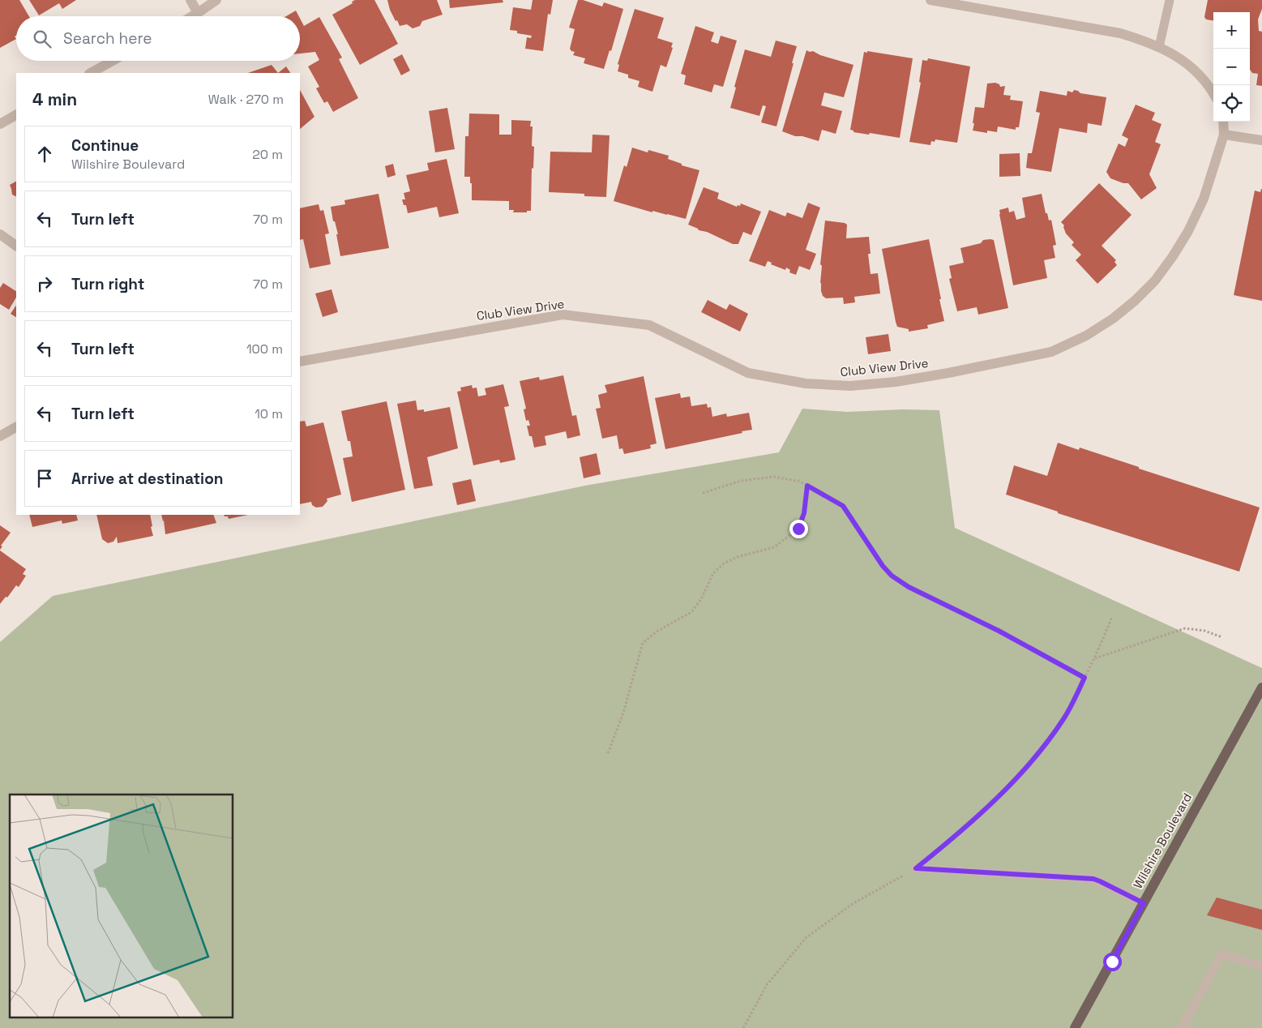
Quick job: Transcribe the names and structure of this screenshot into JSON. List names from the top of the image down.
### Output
{
  "streets": {
    "main road": ["Wilshire Boulevard"],
    "street": ["Club View Drive"]
  },
  "page": {
    "map_buttons": ["+", "−"],
    "search": "Search here",
    "heading": ["4 min", "Walk · 270 m"],
    "list": [
      ["Continue", "Wilshire Boulevard", "20 m"],
      ["Turn left", "70 m"],
      ["Turn right", "70 m"],
      ["Turn left", "100 m"],
      ["Turn left", "10 m"],
      "Arrive at destination"
    ]
  }
}
